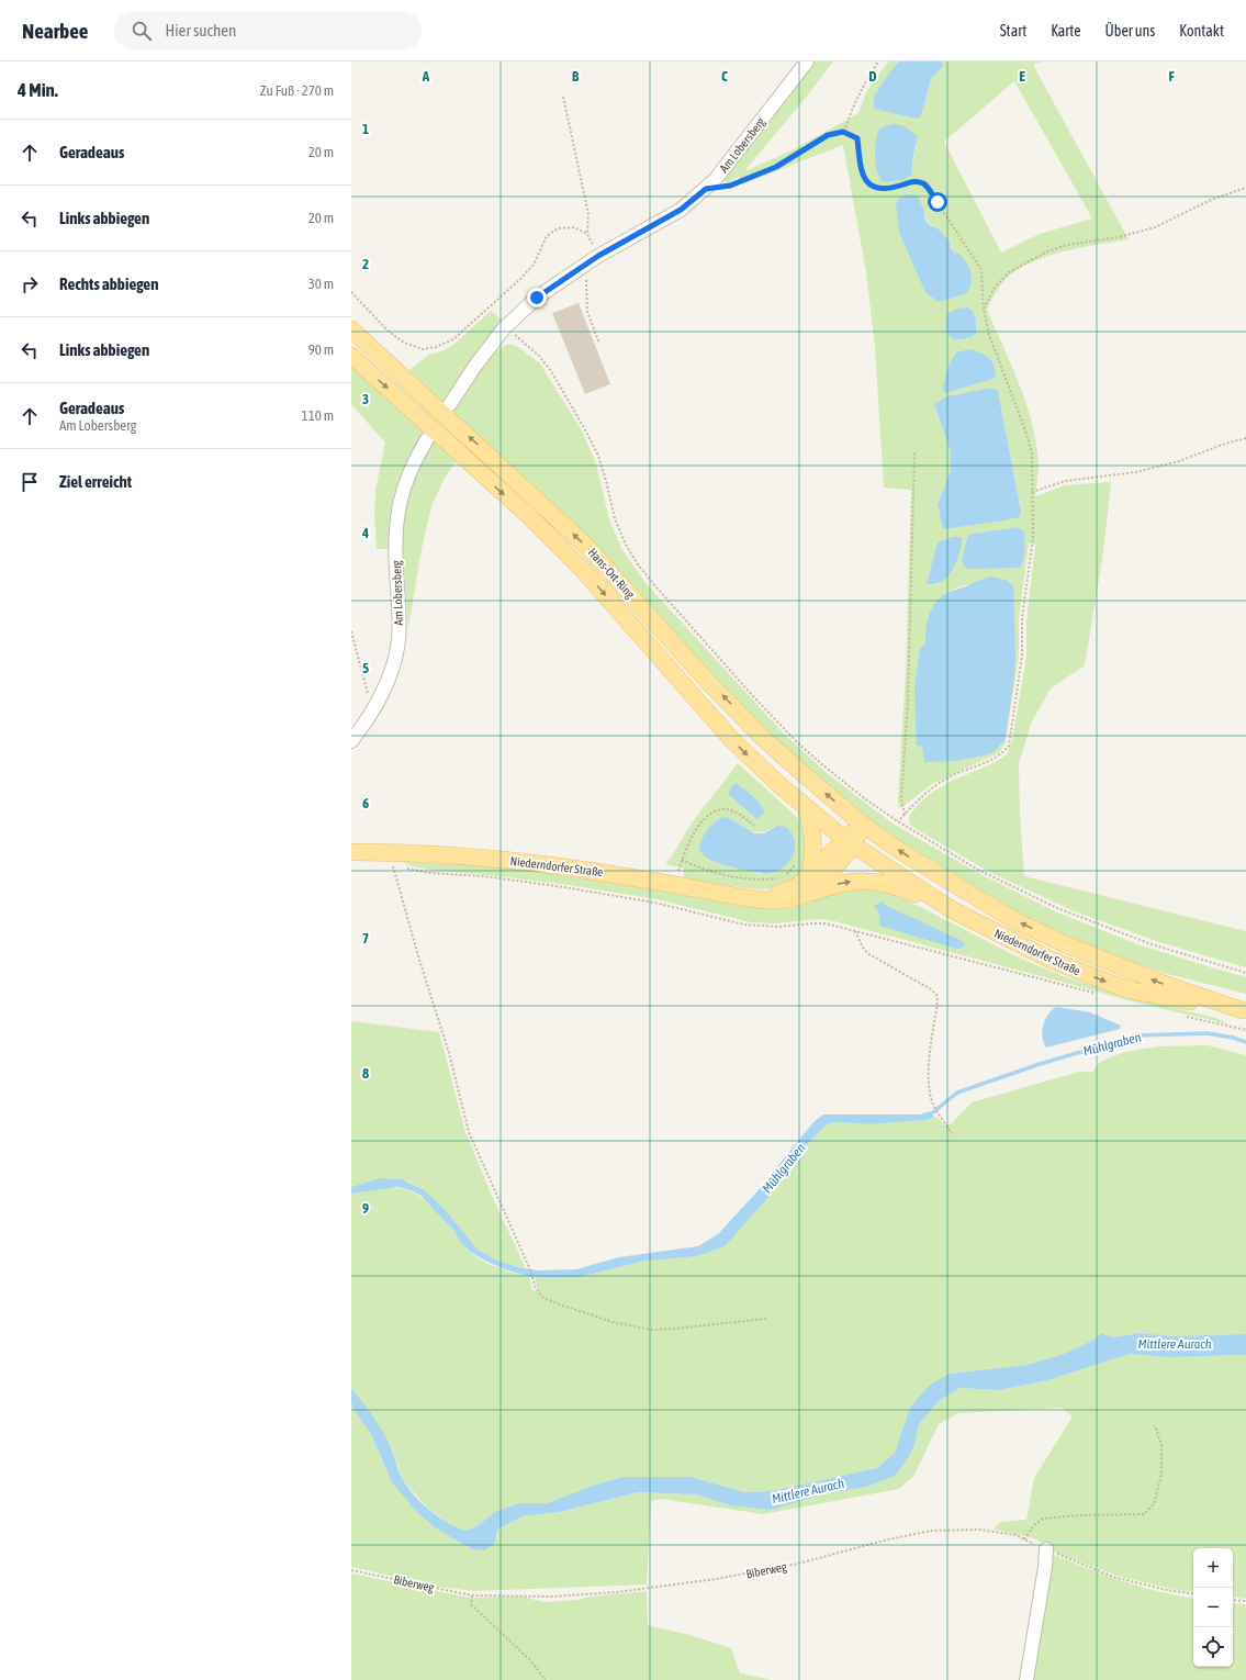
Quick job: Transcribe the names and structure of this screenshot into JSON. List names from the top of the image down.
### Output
{
  "streets": {
    "main road": ["Hans-Ort-Ring", "Niederndorfer Straße"],
    "street": ["Am Lobersberg"],
    "path": ["Biberweg"]
  },
  "crossings": [
    ["Hans-Ort-Ring", "Niederndorfer Straße"]
  ],
  "water": ["Mühlgraben", "Mittlere Aurach"],
  "page": {
    "header": "Nearbee",
    "search": "Hier suchen",
    "nav": [
      "Start",
      "Karte",
      "Über uns",
      "Kontakt"
    ],
    "heading": ["4 Min.", "Zu Fuß · 270 m"],
    "list": [
      ["Geradeaus", "20 m"],
      ["Links abbiegen", "20 m"],
      ["Rechts abbiegen", "30 m"],
      ["Links abbiegen", "90 m"],
      ["Geradeaus", "Am Lobersberg", "110 m"],
      "Ziel erreicht"
    ],
    "map_buttons": ["+", "−"]
  },
  "grid": {
    "columns": [
      "A",
      "B",
      "C",
      "D",
      "E",
      "F"
    ],
    "rows": [
      "1",
      "2",
      "3",
      "4",
      "5",
      "6",
      "7",
      "8",
      "9"
    ]
  }
}
